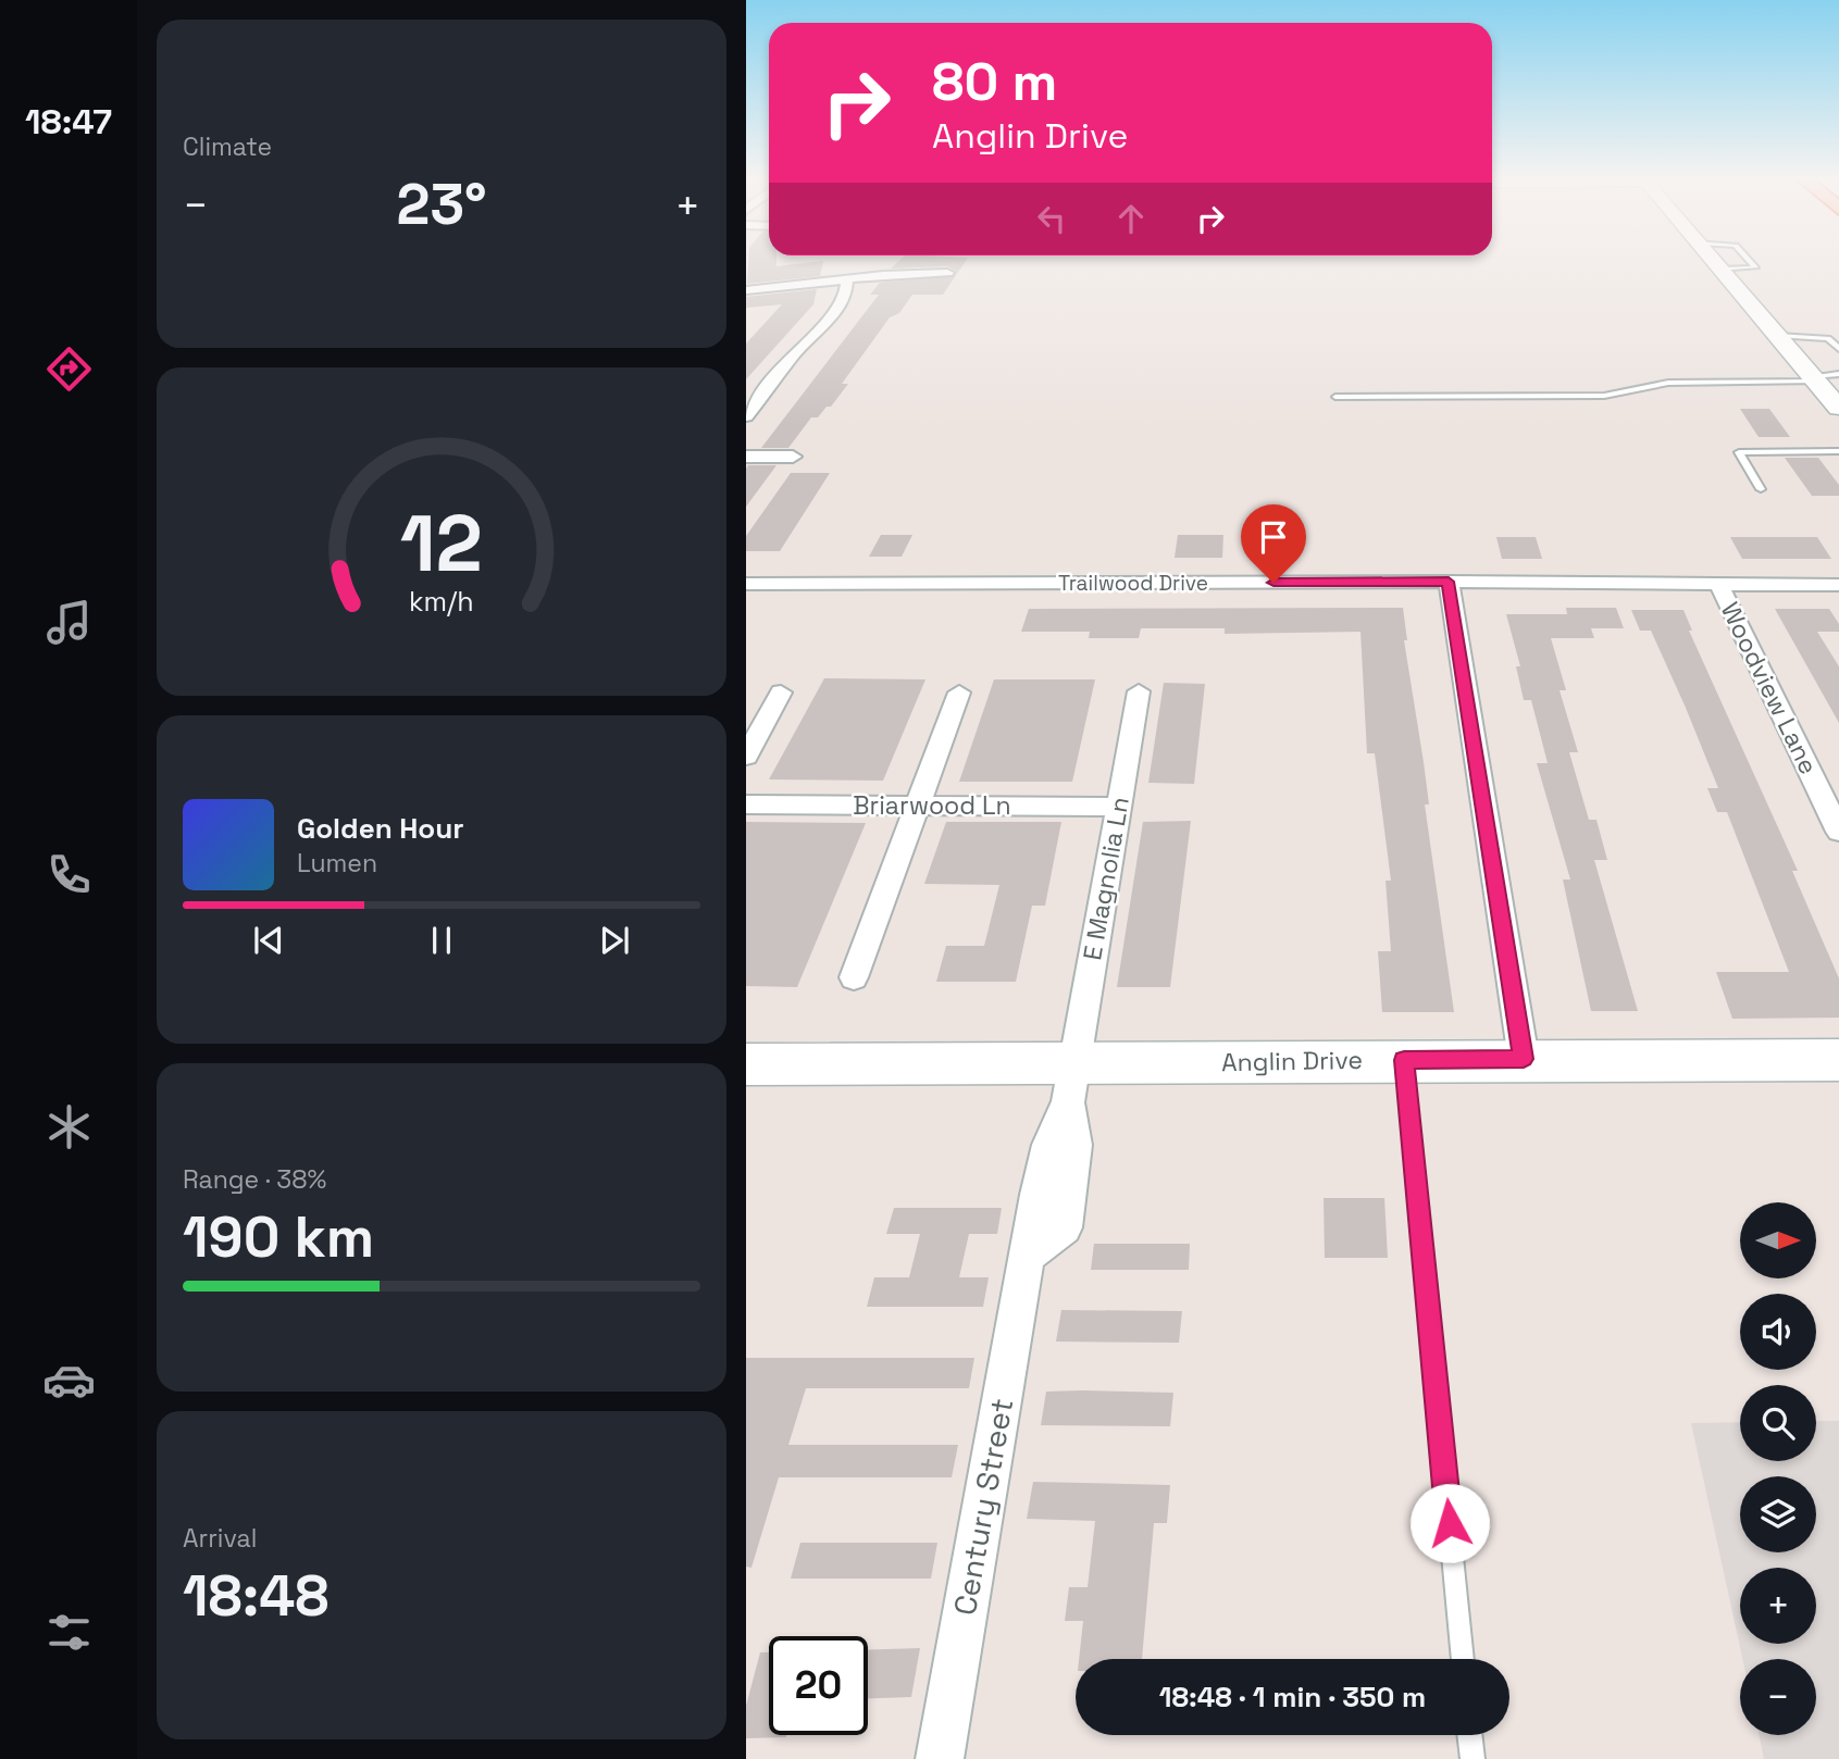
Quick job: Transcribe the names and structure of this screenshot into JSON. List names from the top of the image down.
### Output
{
  "streets": {
    "street": [
      "Trailwood Drive",
      "Woodview Lane",
      "Briarwood Ln",
      "E Magnolia Ln",
      "Anglin Drive",
      "Century Street"
    ]
  },
  "crossings": [
    ["Trailwood Drive", "Woodview Lane"],
    ["Briarwood Ln", "E Magnolia Ln"],
    ["E Magnolia Ln", "Anglin Drive"],
    ["E Magnolia Ln", "Century Street"],
    ["Anglin Drive", "Century Street"]
  ],
  "north": "right",
  "page": {
    "tabs": "18:47",
    "tile": [
      "Climate",
      ["Range · 38%", "190 km"],
      ["Arrival", "18:48"]
    ],
    "turn": ["80 m", "Anglin Drive"],
    "heat": ["−", "23°", "+"],
    "song": ["Golden Hour", "Lumen"],
    "map_buttons": ["+", "−"],
    "limit": "20",
    "trip": "18:48 · 1 min · 350 m",
    "gauge": ["12", "km/h"]
  }
}
